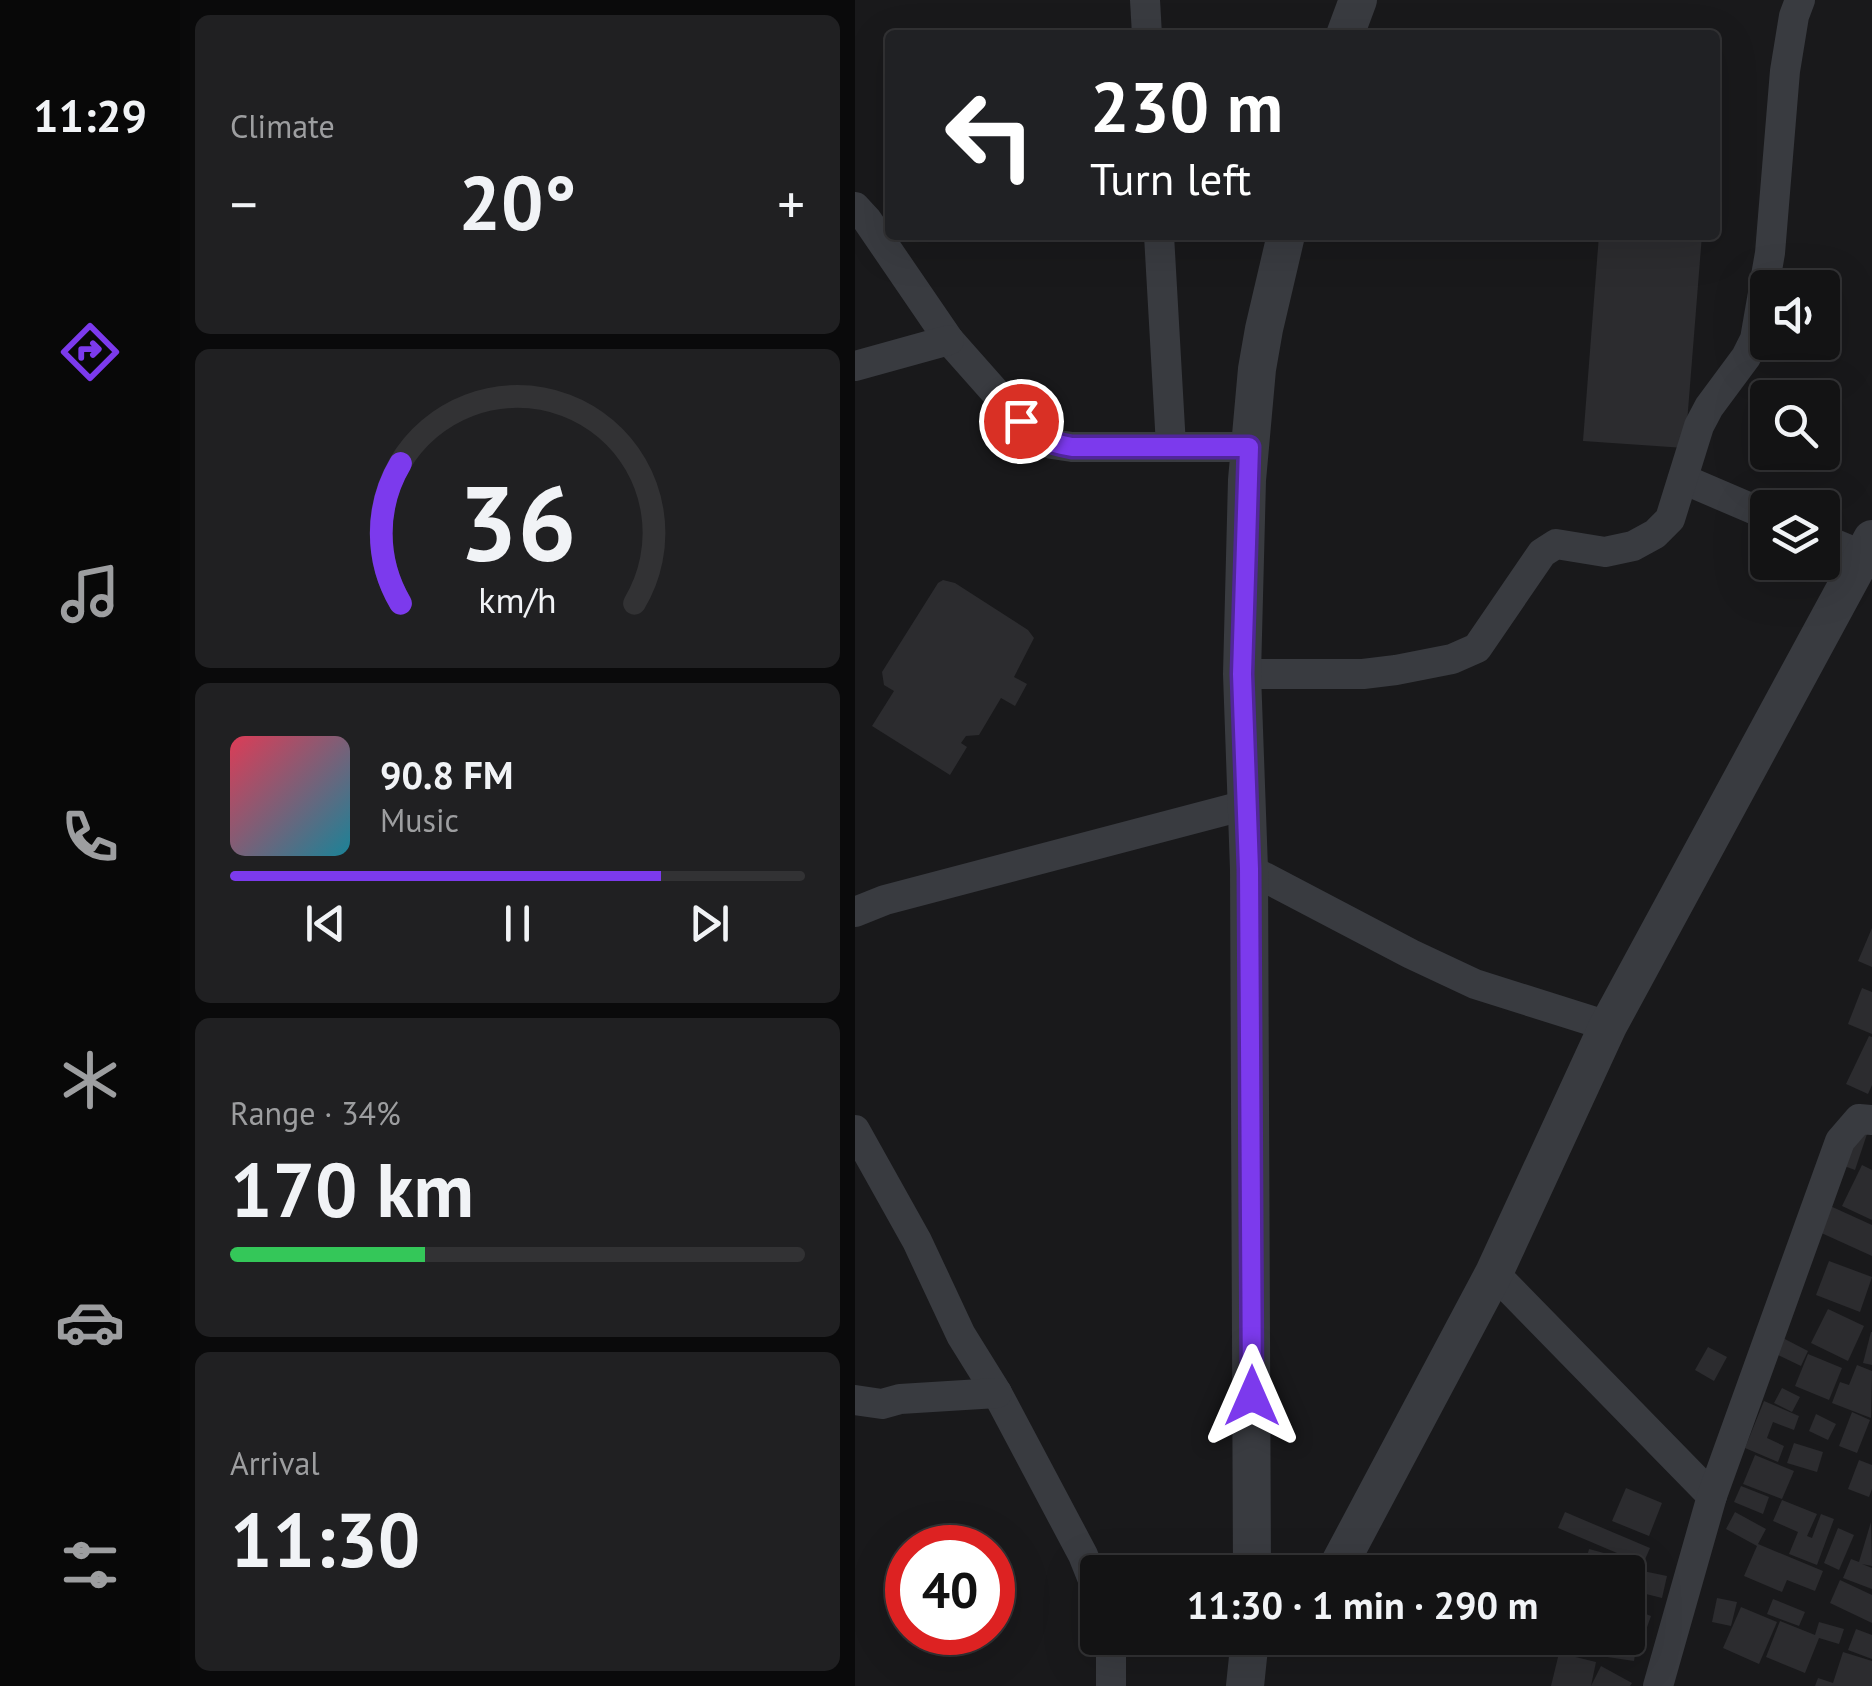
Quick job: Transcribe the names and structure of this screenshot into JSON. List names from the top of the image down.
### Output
{
  "page": {
    "tabs": "11:29",
    "tile": [
      "Climate",
      ["Range · 34%", "170 km"],
      ["Arrival", "11:30"]
    ],
    "turn": ["230 m", "Turn left"],
    "heat": ["−", "20°", "+"],
    "song": ["90.8 FM", "Music"],
    "limit": "40",
    "trip": "11:30 · 1 min · 290 m",
    "gauge": ["36", "km/h"]
  }
}
